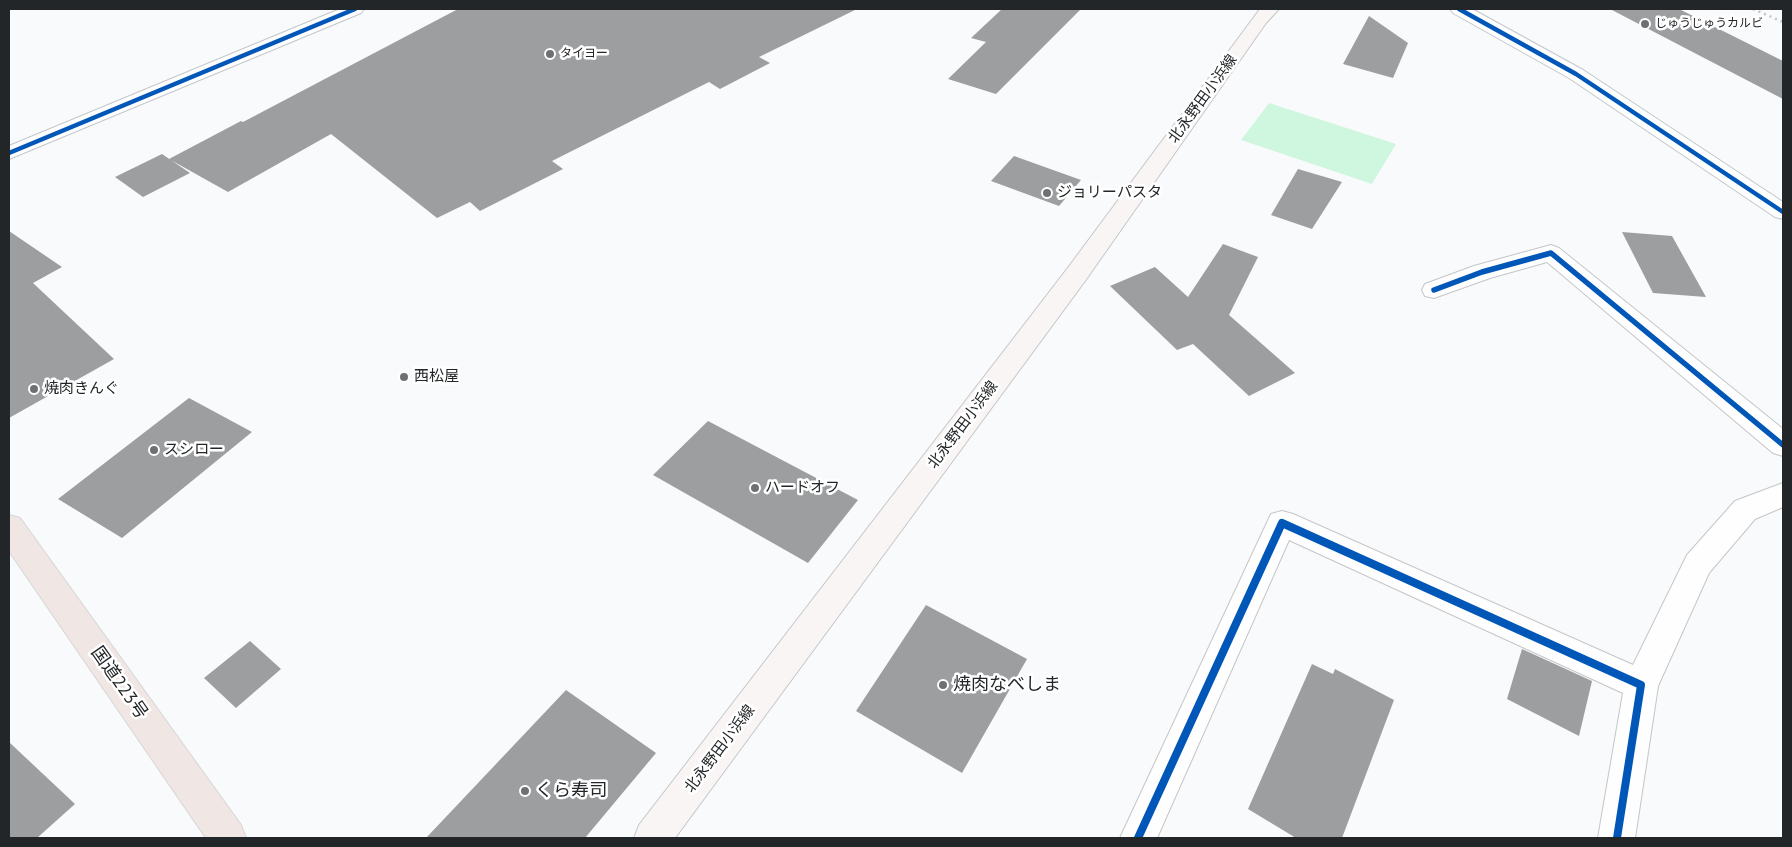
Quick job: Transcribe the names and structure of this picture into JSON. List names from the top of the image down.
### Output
{
  "streets": {
    "highway": ["国道223号"],
    "main road": ["北永野田小浜線"]
  },
  "places": [
    "じゅうじゅうカルビ",
    "タイヨー",
    "ジョリーパスタ",
    "西松屋",
    "焼肉きんぐ",
    "スシロー",
    "ハードオフ",
    "焼肉なべしま",
    "くら寿司"
  ]
}
